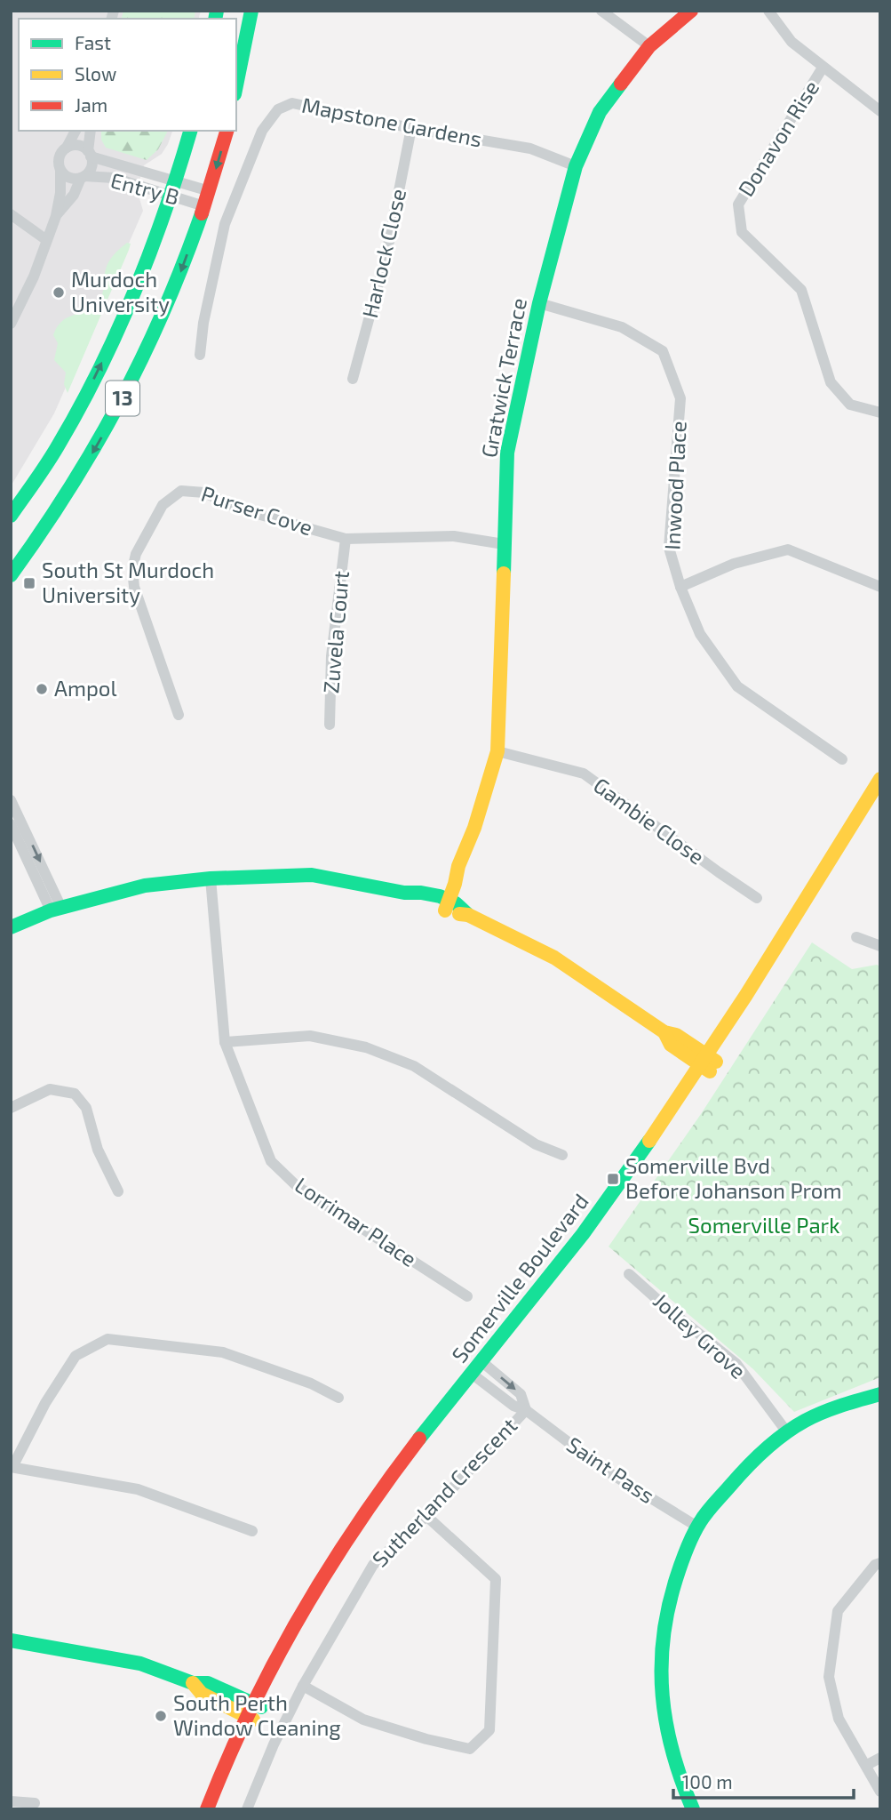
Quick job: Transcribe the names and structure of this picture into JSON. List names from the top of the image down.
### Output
{
  "streets": {
    "main road": ["Gratwick Terrace", "13", "Somerville Boulevard"],
    "street": [
      "Mapstone Gardens",
      "Donavon Rise",
      "Entry B",
      "Harlock Close",
      "Inwood Place",
      "Purser Cove",
      "Zuvela Court",
      "Gambie Close",
      "Lorrimar Place",
      "Jolley Grove",
      "Saint Pass",
      "Sutherland Crescent"
    ]
  },
  "crossings": [
    ["Mapstone Gardens", "Harlock Close"],
    ["Mapstone Gardens", "Gratwick Terrace"],
    ["Entry B", "13"],
    ["Gratwick Terrace", "Inwood Place"],
    ["Gratwick Terrace", "Purser Cove"],
    ["Gratwick Terrace", "Gambie Close"],
    ["Purser Cove", "Zuvela Court"],
    ["Somerville Boulevard", "Saint Pass"],
    ["Saint Pass", "Sutherland Crescent"]
  ],
  "parks": ["Somerville Park"],
  "places": {
    "other": ["Murdoch University", "Ampol", "South Perth Window Cleaning"],
    "transit": ["South St Murdoch University", "Somerville Bvd Before Johanson Prom"]
  },
  "legend": ["Fast", "Slow", "Jam"],
  "scale_bar": "100 m"
}
